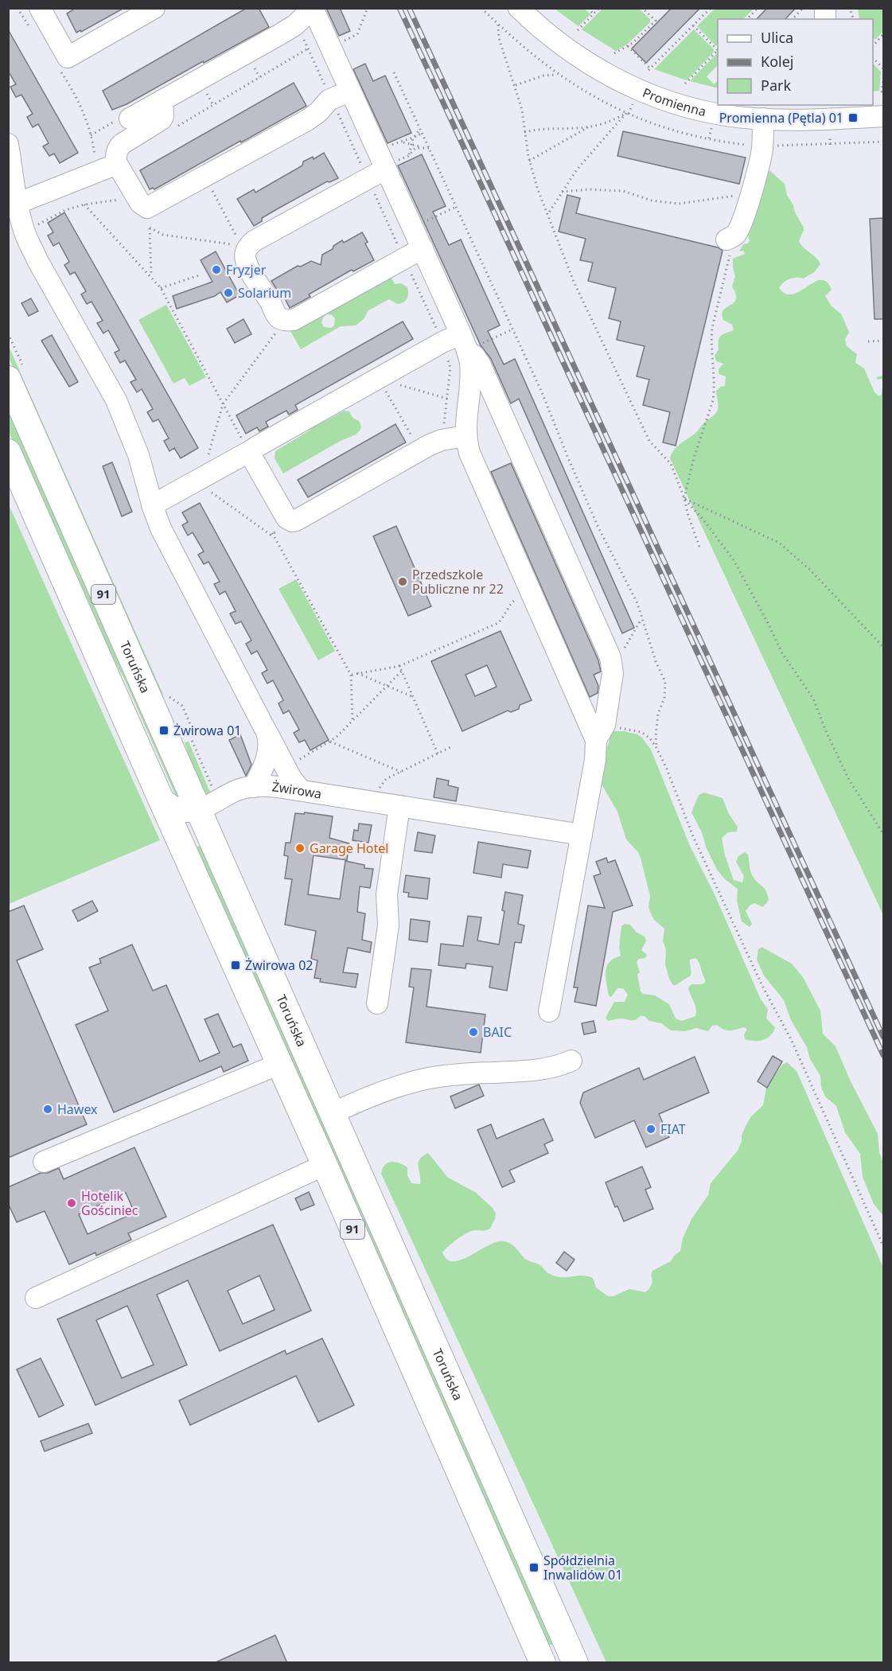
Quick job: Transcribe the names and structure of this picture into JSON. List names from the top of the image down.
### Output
{
  "streets": {
    "main road": ["91", "Toruńska"],
    "street": ["Promienna", "Żwirowa"]
  },
  "crossings": [
    ["Toruńska", "Żwirowa"]
  ],
  "places": {
    "transit": [
      "Promienna (Pętla) 01",
      "Żwirowa 01",
      "Żwirowa 02",
      "Spółdzielnia Inwalidów 01"
    ],
    "other": [
      "Fryzjer",
      "Solarium",
      "Przedszkole Publiczne nr 22",
      "Garage Hotel",
      "BAIC",
      "Hawex",
      "FIAT",
      "Hotelik Gościniec"
    ]
  },
  "legend": ["Ulica", "Kolej", "Park"]
}
